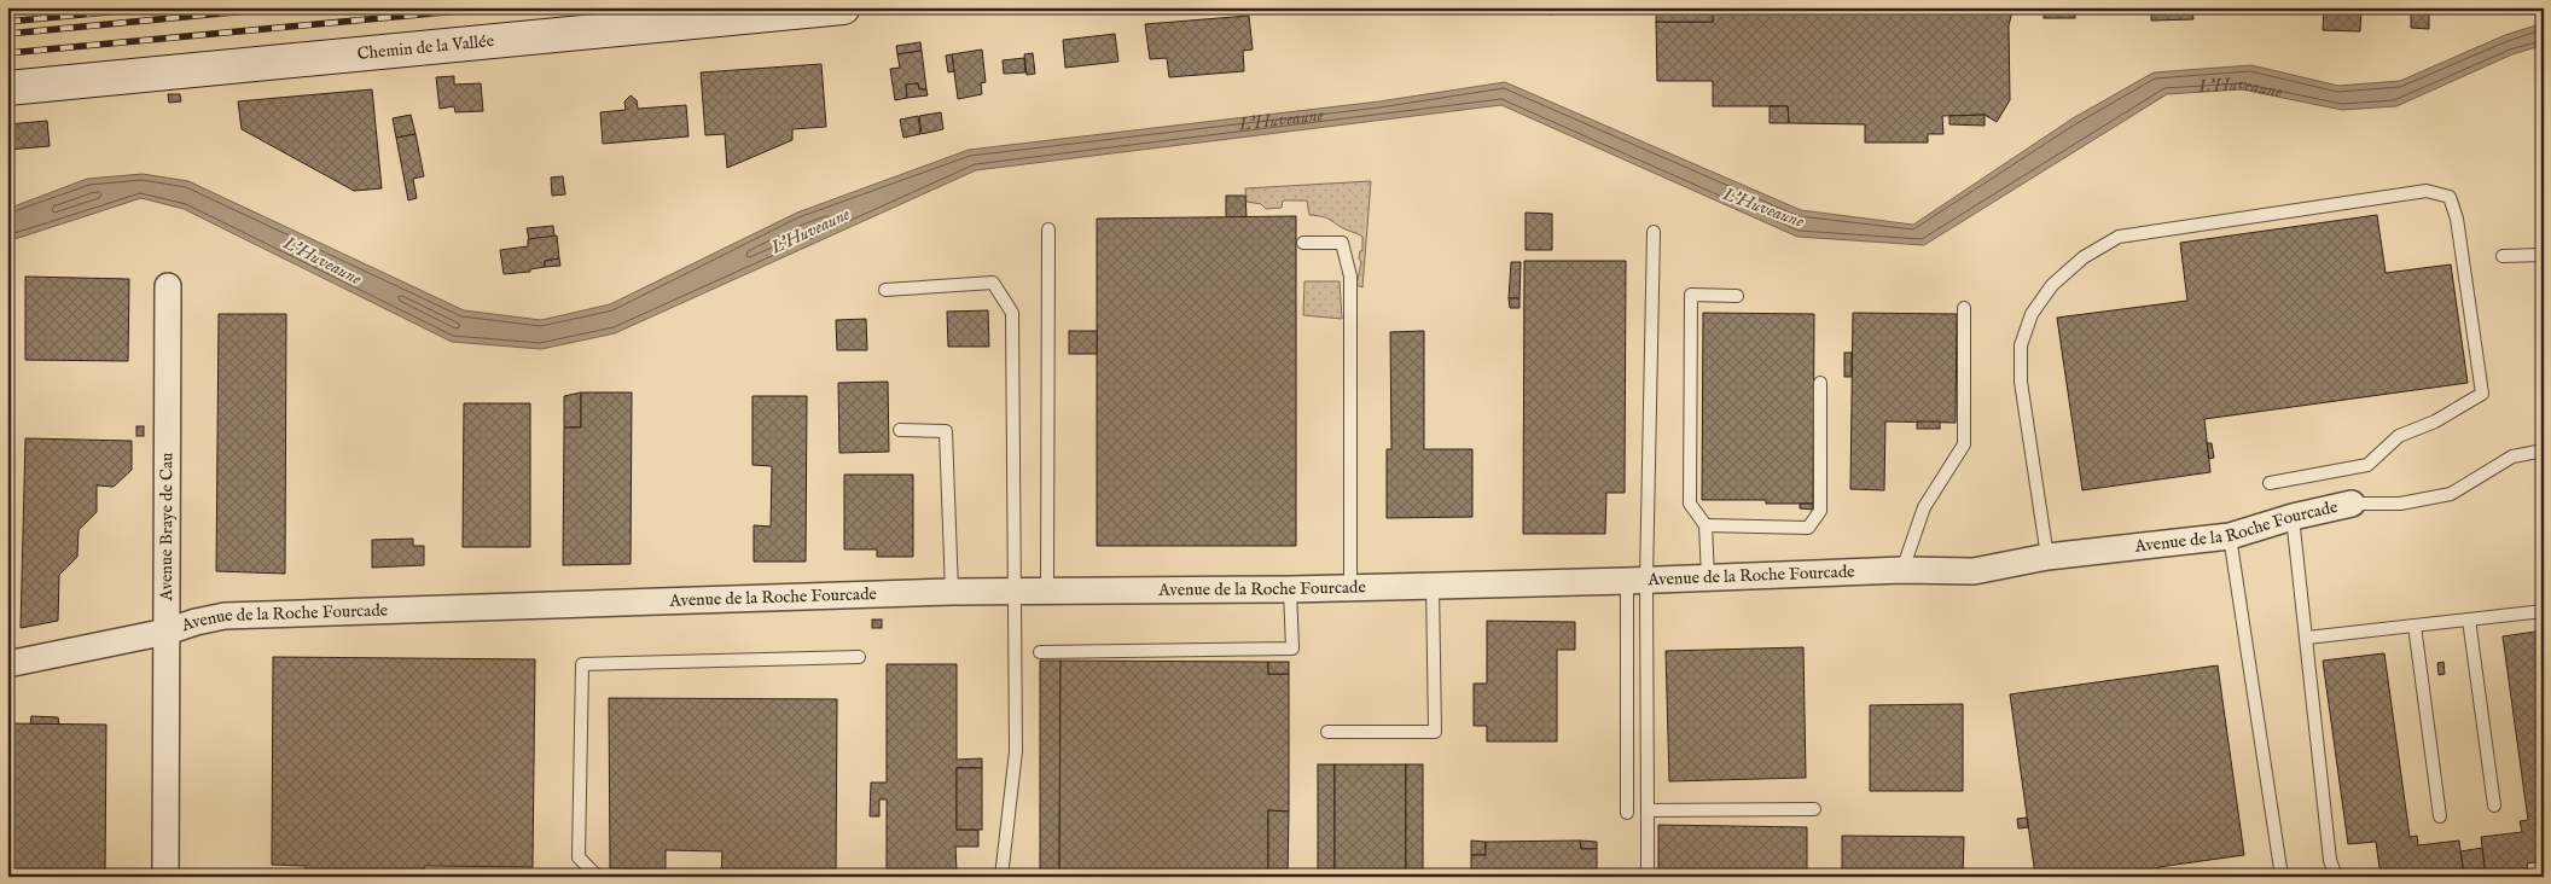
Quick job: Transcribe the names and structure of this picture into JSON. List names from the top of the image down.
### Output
{
  "streets": {
    "street": ["Chemin de la Vallée", "Avenue de la Roche Fourcade", "Avenue Braye de Cau"]
  },
  "crossings": [
    ["Avenue de la Roche Fourcade", "Avenue Braye de Cau"]
  ],
  "water": ["L'Huveaune"]
}
